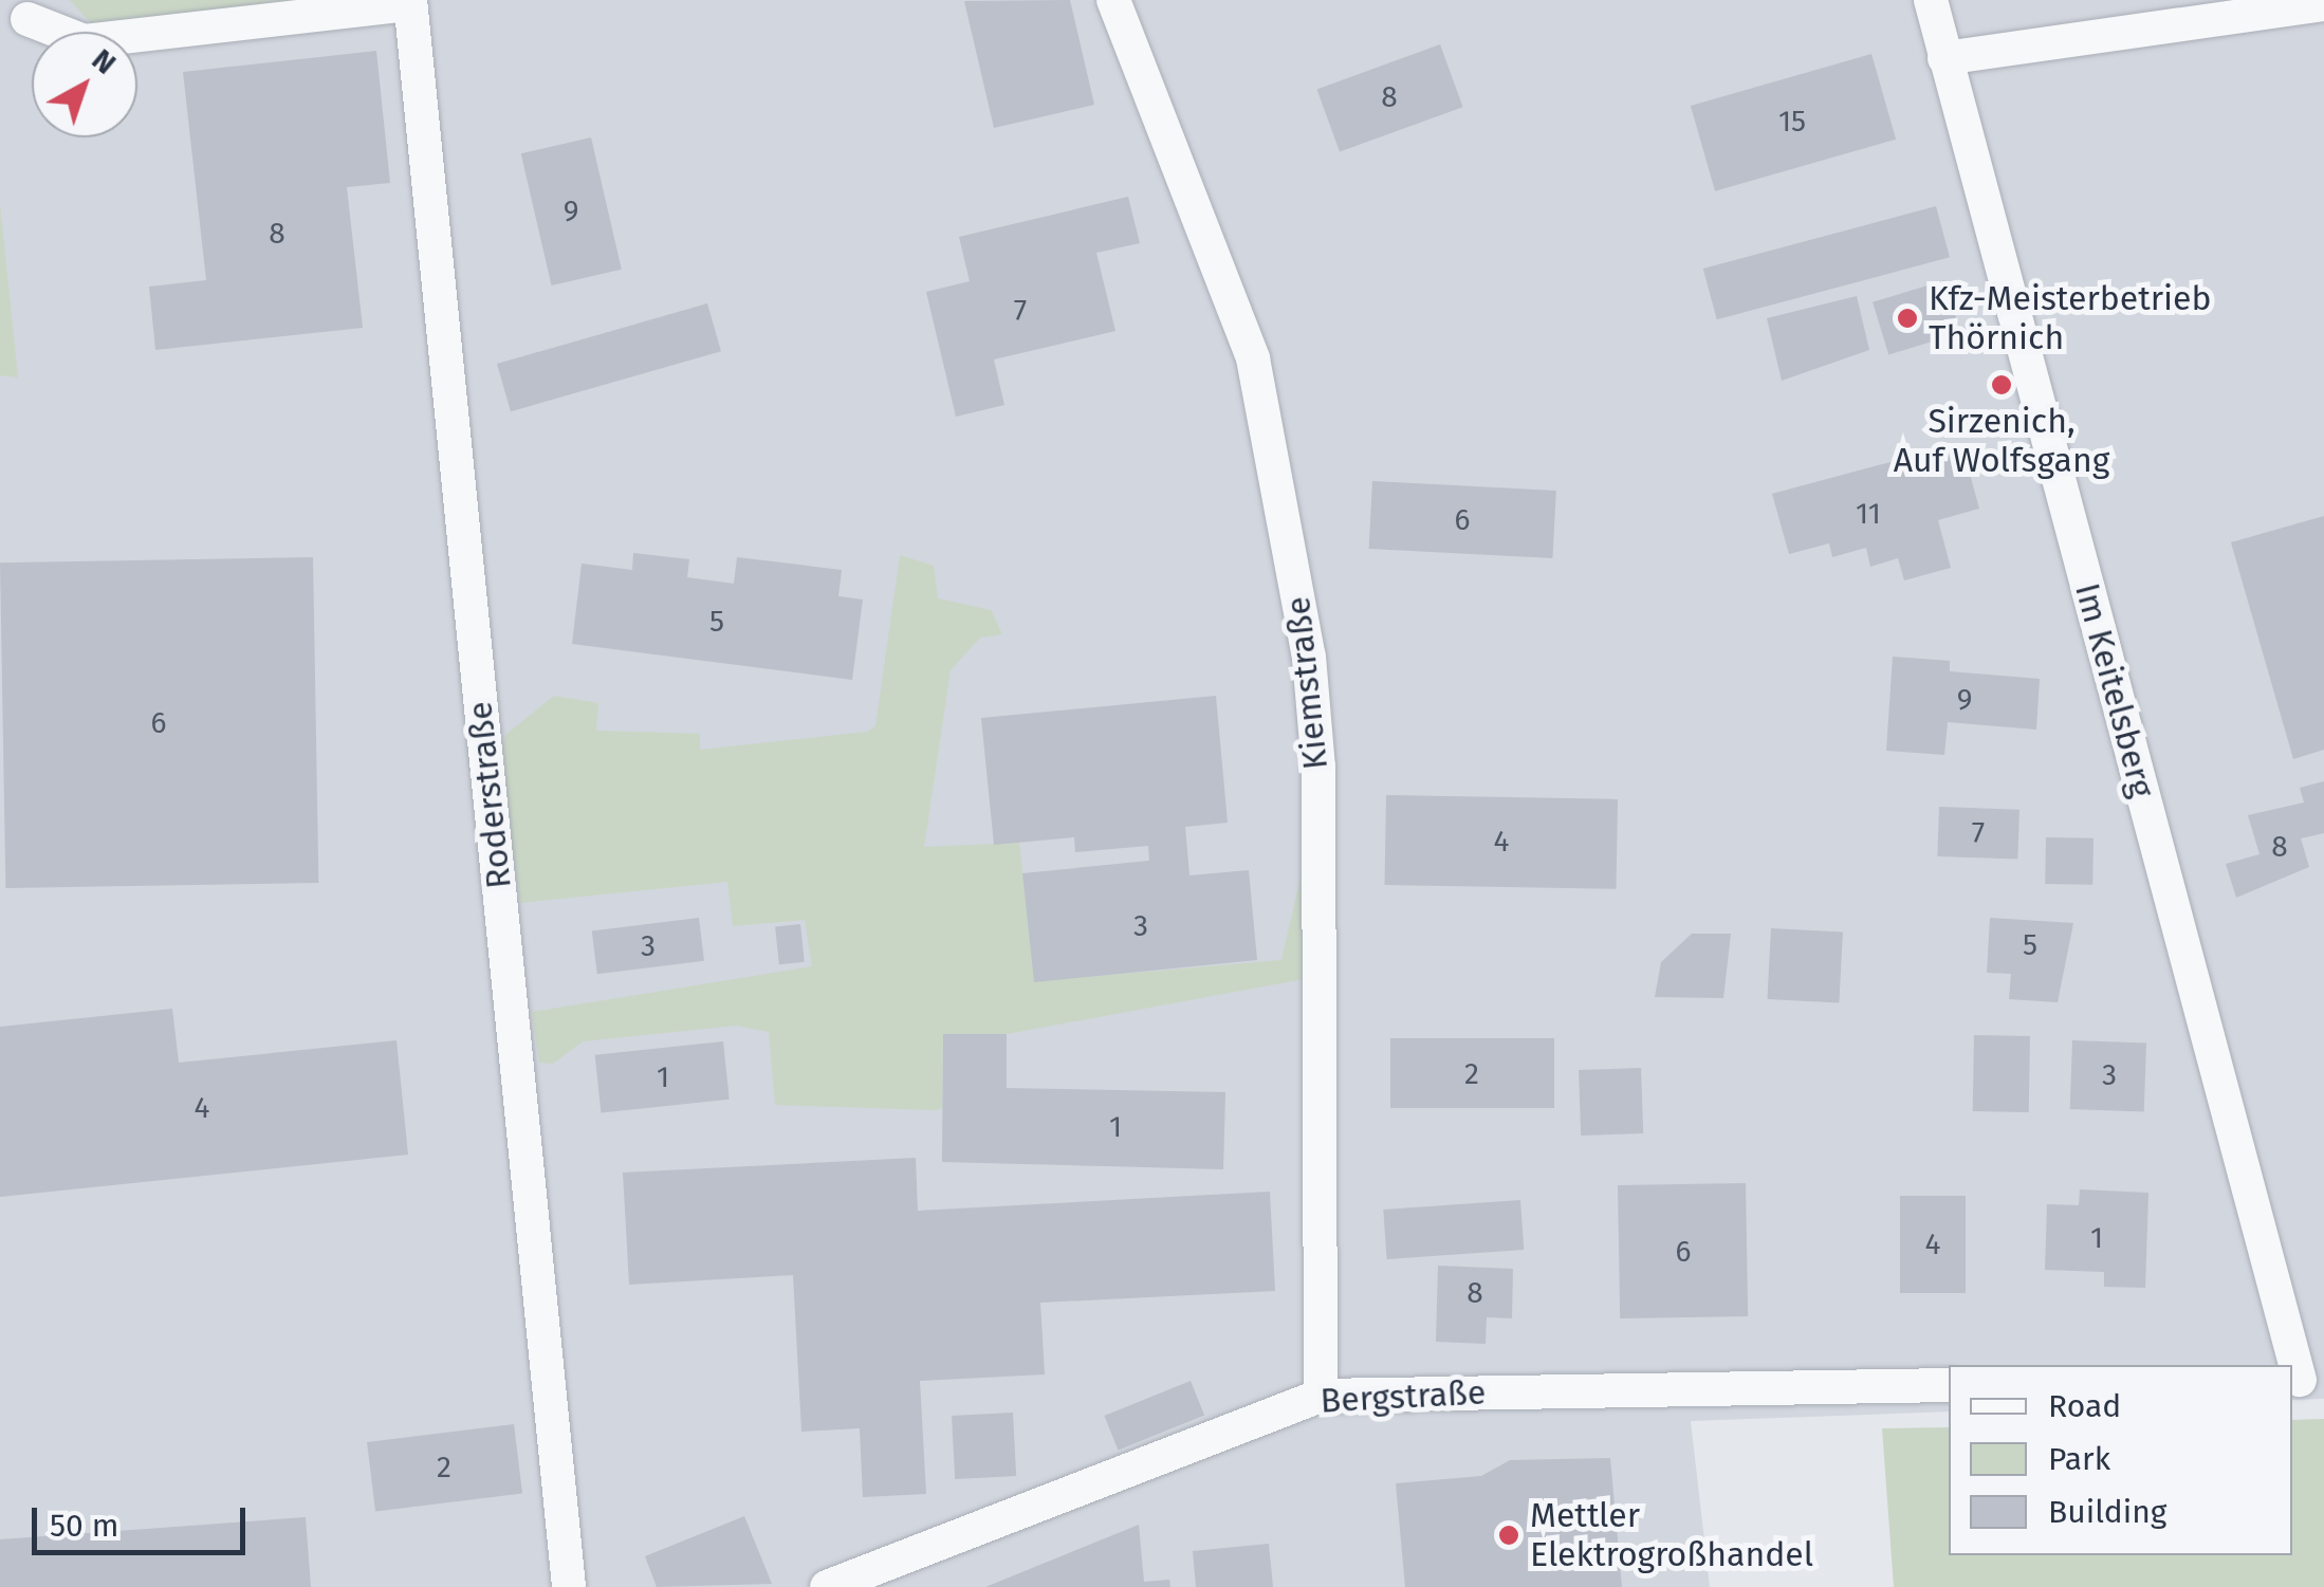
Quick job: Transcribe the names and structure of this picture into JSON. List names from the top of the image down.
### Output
{
  "streets": {
    "street": [
      "Kiemstraße",
      "Im Keitelsberg",
      "Roderstraße",
      "Bergstraße"
    ]
  },
  "crossings": [
    ["Kiemstraße", "Bergstraße"]
  ],
  "places": ["Kfz-Meisterbetrieb Thörnich", "Sirzenich, Auf Wolfsgang", "Mettler Elektrogroßhandel"],
  "house_numbers": [
    "8",
    "15",
    "9",
    "8",
    "7",
    "11",
    "6",
    "5",
    "9",
    "6",
    "7",
    "4",
    "8",
    "3",
    "5",
    "3",
    "2",
    "3",
    "1",
    "4",
    "1",
    "1",
    "4",
    "6",
    "8",
    "2"
  ],
  "legend": ["Road", "Park", "Building"],
  "scale_bar": "50 m",
  "north": "top right"
}
